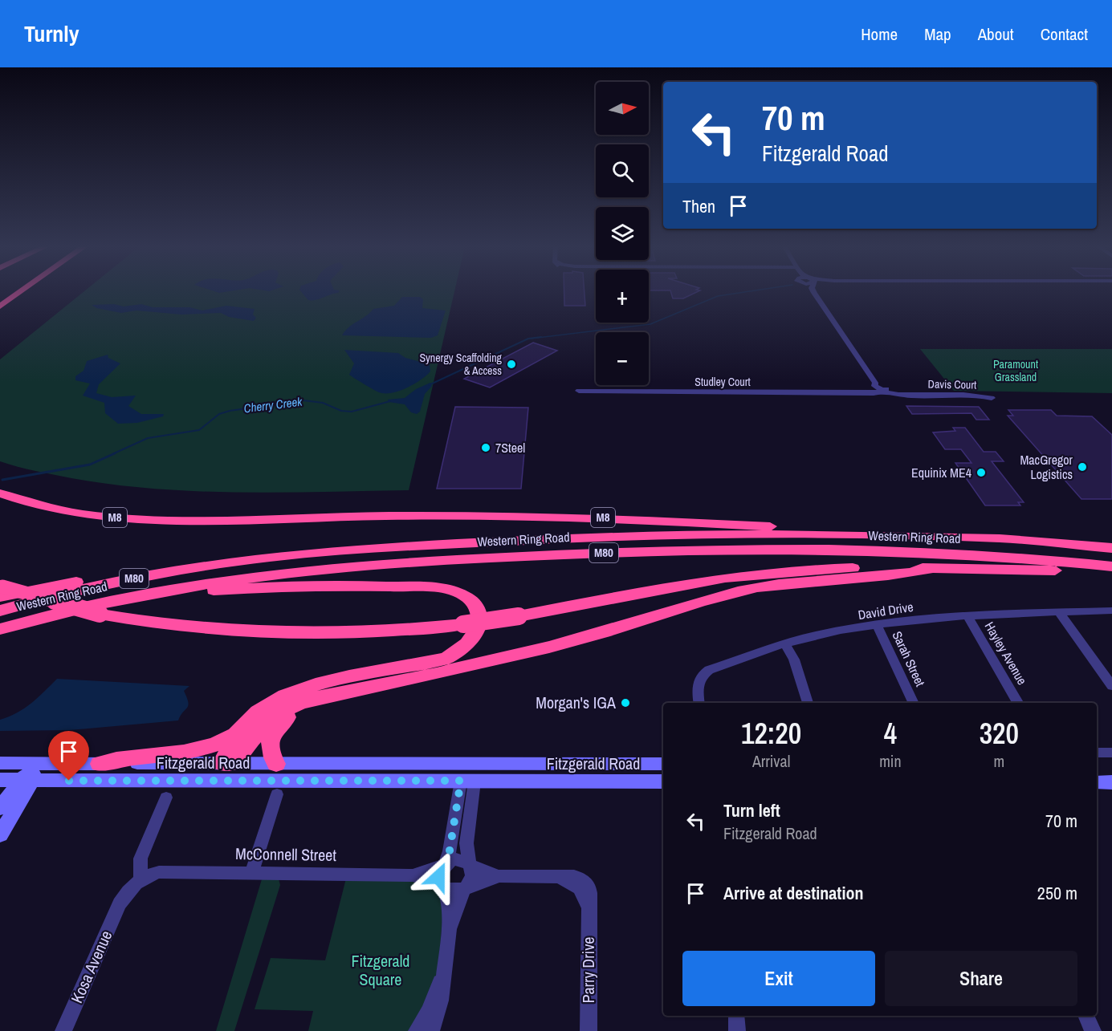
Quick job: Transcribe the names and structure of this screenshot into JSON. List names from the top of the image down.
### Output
{
  "streets": {
    "highway": ["M8", "Western Ring Road", "M80"],
    "street": [
      "Studley Court",
      "Davis Court",
      "David Drive",
      "Hayley Avenue",
      "Sarah Street",
      "Fitzgerald Road",
      "McConnell Street",
      "Kosa Avenue",
      "Parry Drive"
    ]
  },
  "crossings": [
    ["Studley Court", "Davis Court"],
    ["M8", "Western Ring Road"],
    ["David Drive", "Hayley Avenue"],
    ["David Drive", "Sarah Street"],
    ["McConnell Street", "Kosa Avenue"]
  ],
  "water": ["Cherry Creek"],
  "parks": ["Paramount Grassland", "Fitzgerald Square"],
  "places": [
    "Synergy Scaffolding & Access",
    "7Steel",
    "MacGregor Logistics",
    "Equinix ME4",
    "Morgan's IGA"
  ],
  "north": "right",
  "page": {
    "header": "Turnly",
    "nav": [
      "Home",
      "Map",
      "About",
      "Contact"
    ],
    "map_buttons": ["+", "−"],
    "turn": ["70 m", "Fitzgerald Road"],
    "then": "Then",
    "eta": [
      "12:20",
      "Arrival",
      "4",
      "min",
      "320",
      "m"
    ],
    "list": [
      {
        "name": "Turn left",
        "note": "Fitzgerald Road",
        "value": "70 m"
      },
      {
        "name": "Arrive at destination",
        "value": "250 m"
      }
    ],
    "buttons": ["Exit", "Share"]
  }
}
